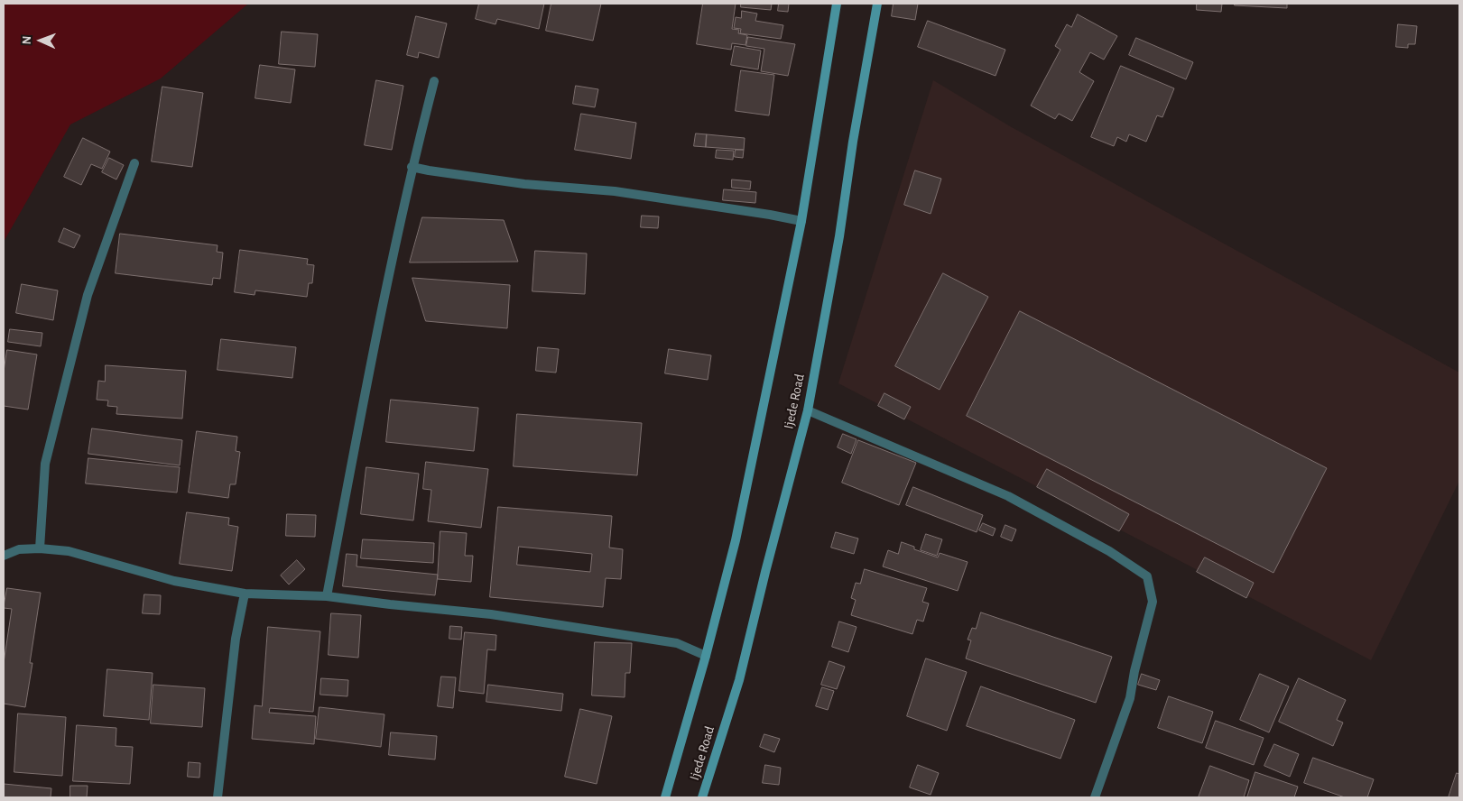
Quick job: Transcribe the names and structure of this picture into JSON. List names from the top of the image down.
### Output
{
  "streets": {
    "main road": ["Ijede Road"]
  },
  "north": "left"
}
